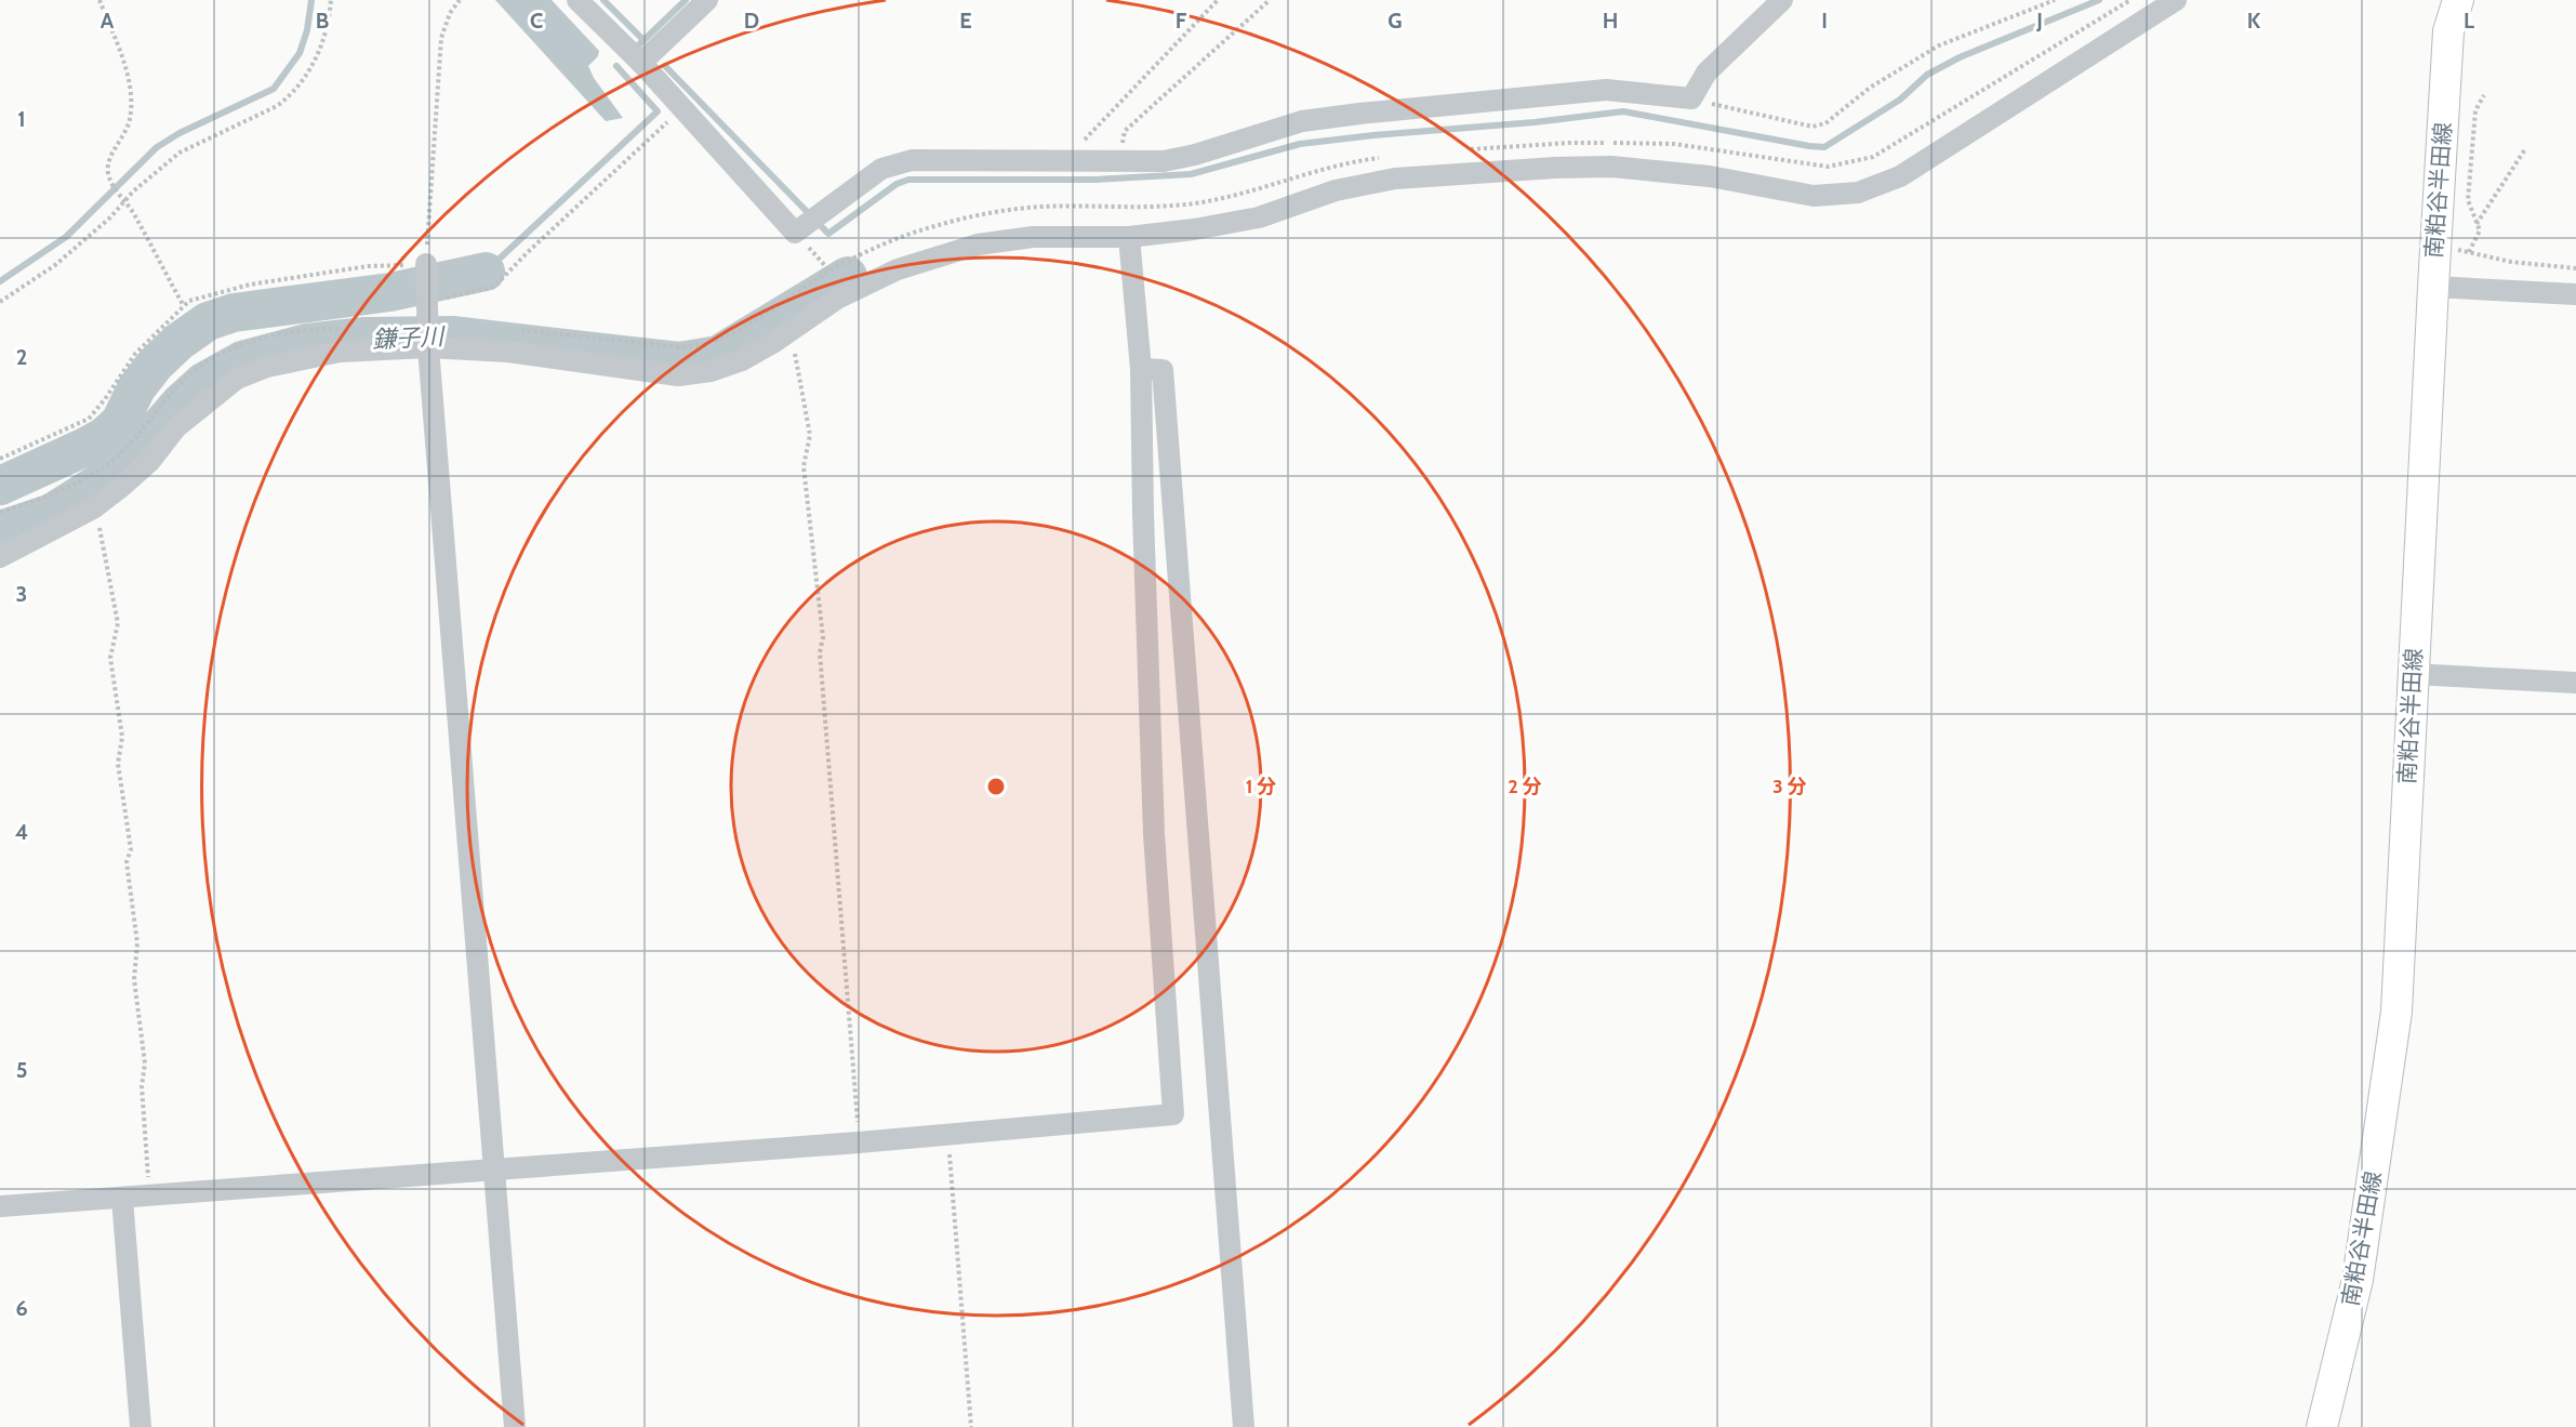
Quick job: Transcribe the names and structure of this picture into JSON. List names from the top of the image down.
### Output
{
  "streets": {
    "main road": ["南粕谷半田線"]
  },
  "water": ["鎌子川"],
  "grid": {
    "columns": [
      "A",
      "B",
      "C",
      "D",
      "E",
      "F",
      "G",
      "H",
      "I",
      "J",
      "K",
      "L"
    ],
    "rows": [
      "1",
      "2",
      "3",
      "4",
      "5",
      "6"
    ]
  },
  "rings": ["1 分", "2 分", "3 分"]
}
